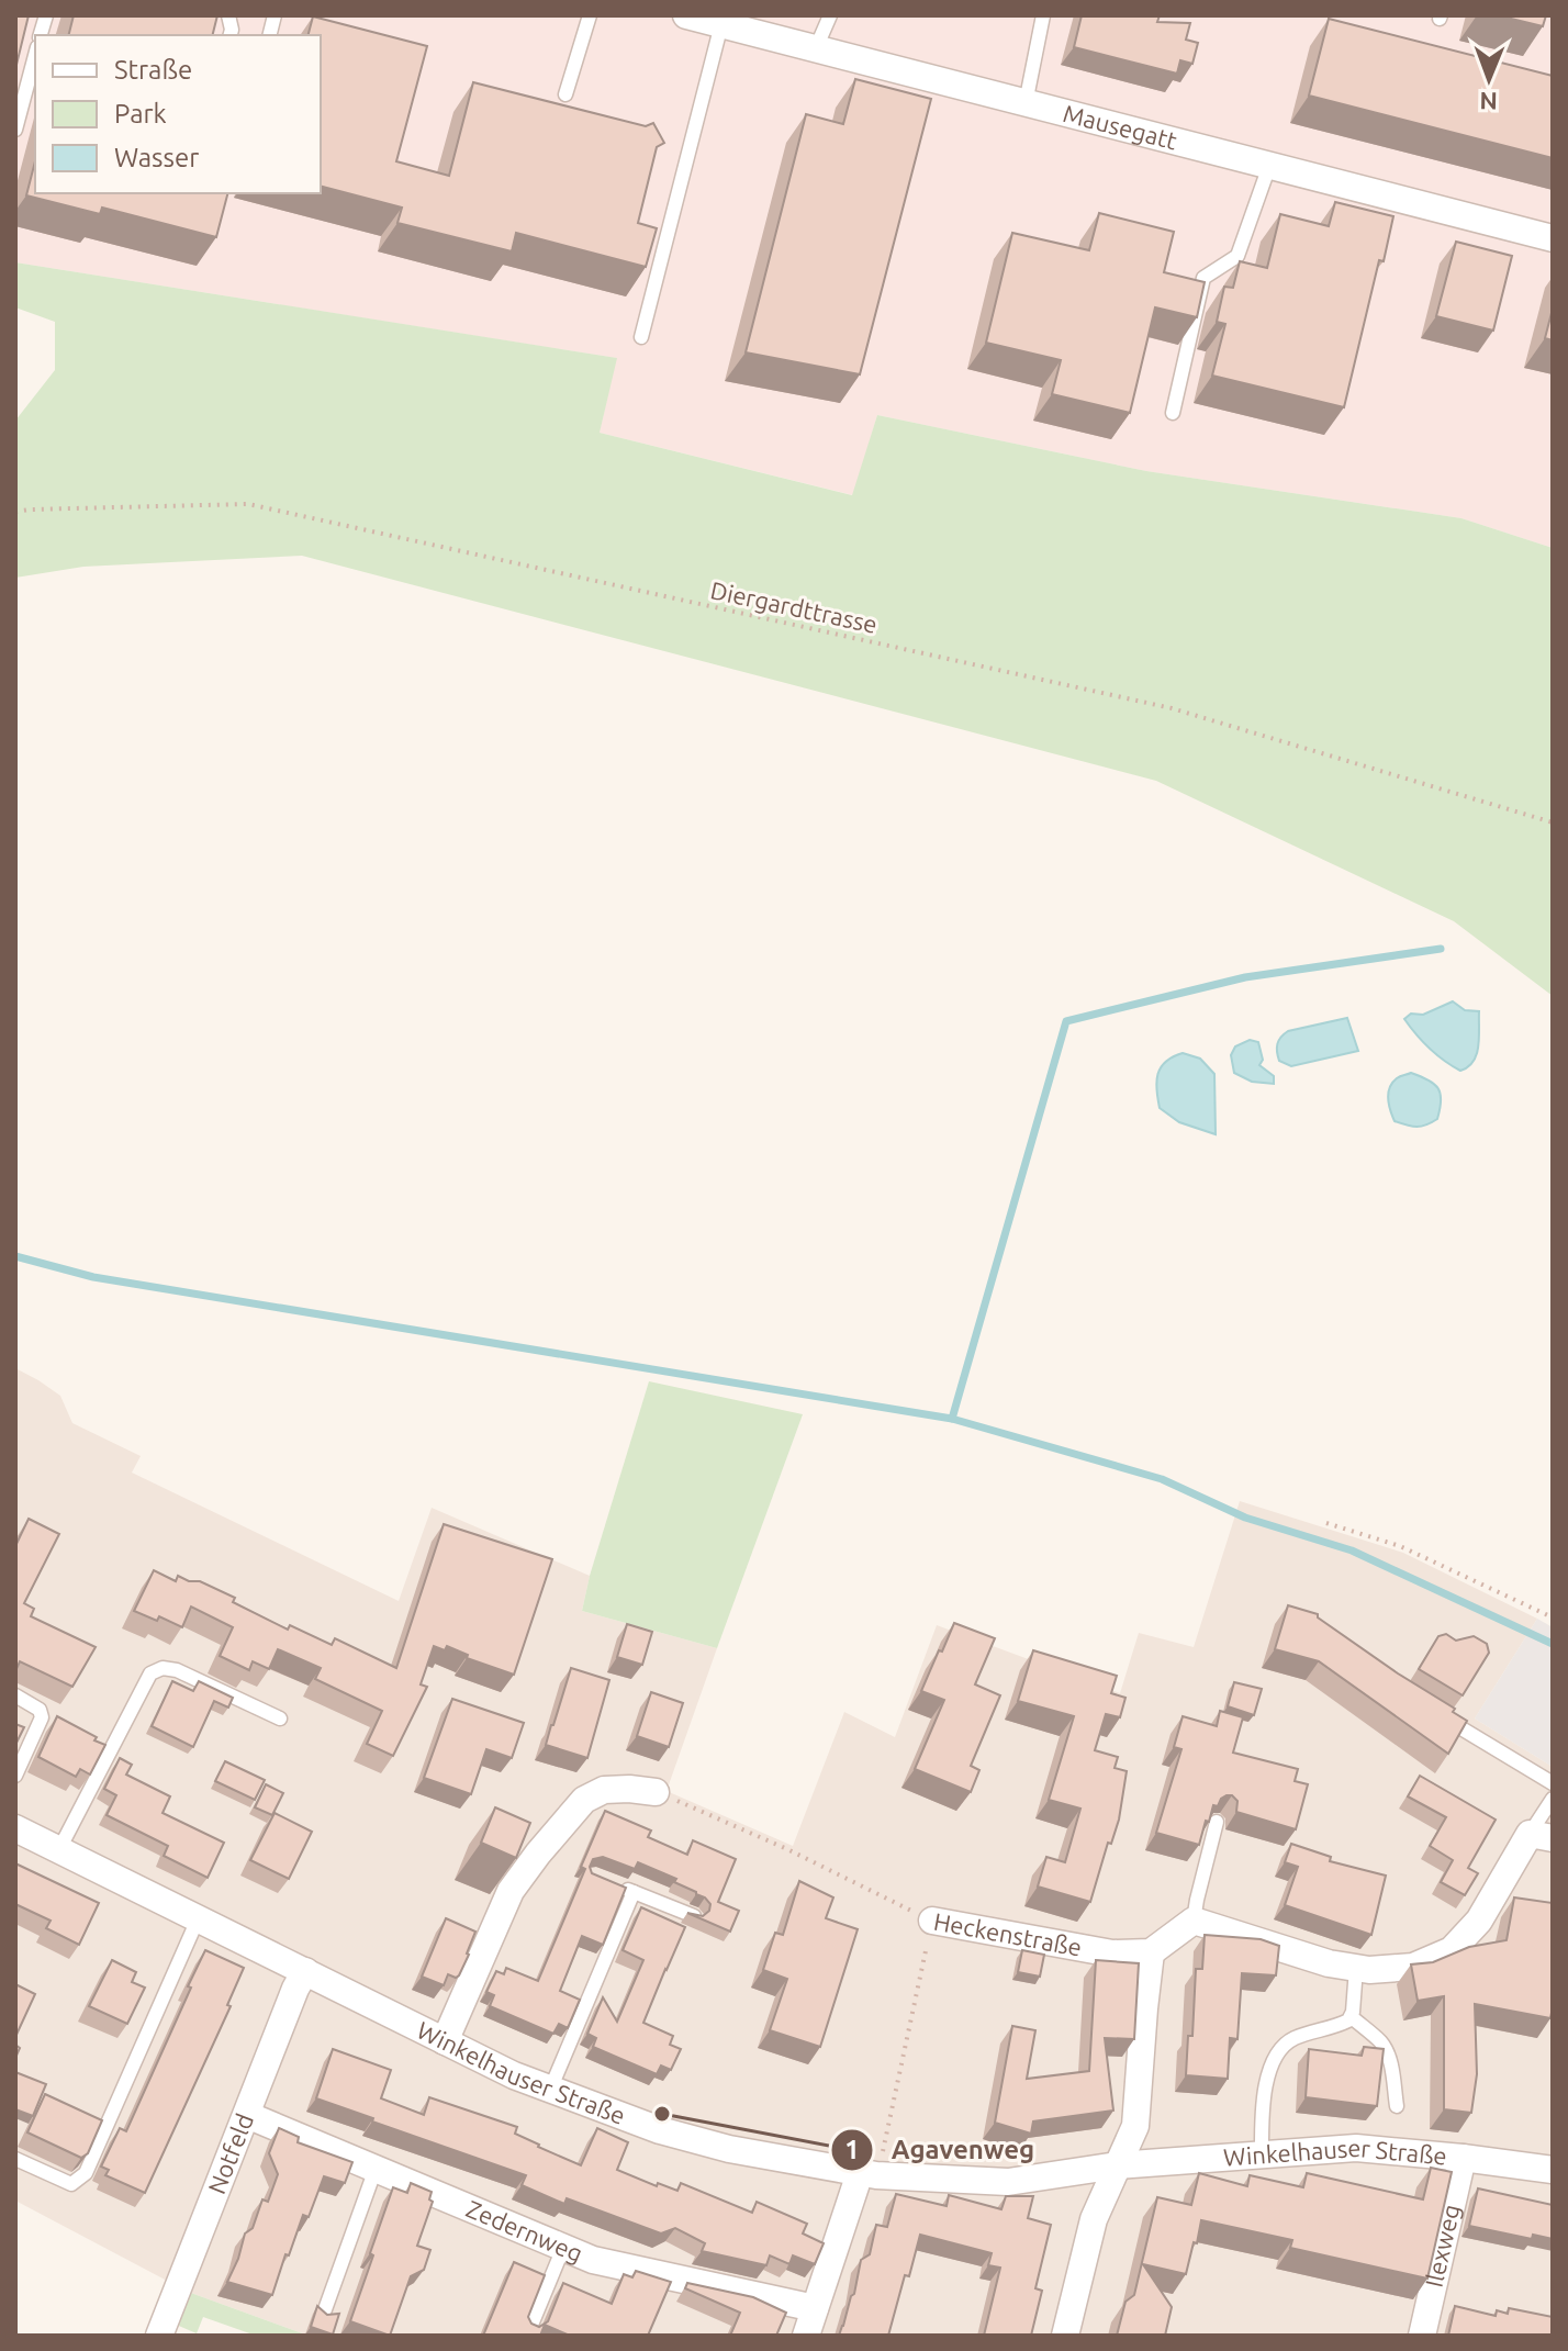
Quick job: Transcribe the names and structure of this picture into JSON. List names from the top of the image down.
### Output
{
  "streets": {
    "street": [
      "Mausegatt",
      "Heckenstraße",
      "Winkelhauser Straße",
      "Notfeld",
      "Zedernweg",
      "Ilexweg"
    ],
    "path": ["Diergardttrasse"]
  },
  "crossings": [
    ["Winkelhauser Straße", "Notfeld"],
    ["Winkelhauser Straße", "Ilexweg"],
    ["Notfeld", "Zedernweg"]
  ],
  "places": ["Agavenweg"],
  "legend": ["Straße", "Park", "Wasser"],
  "north": "bottom"
}
